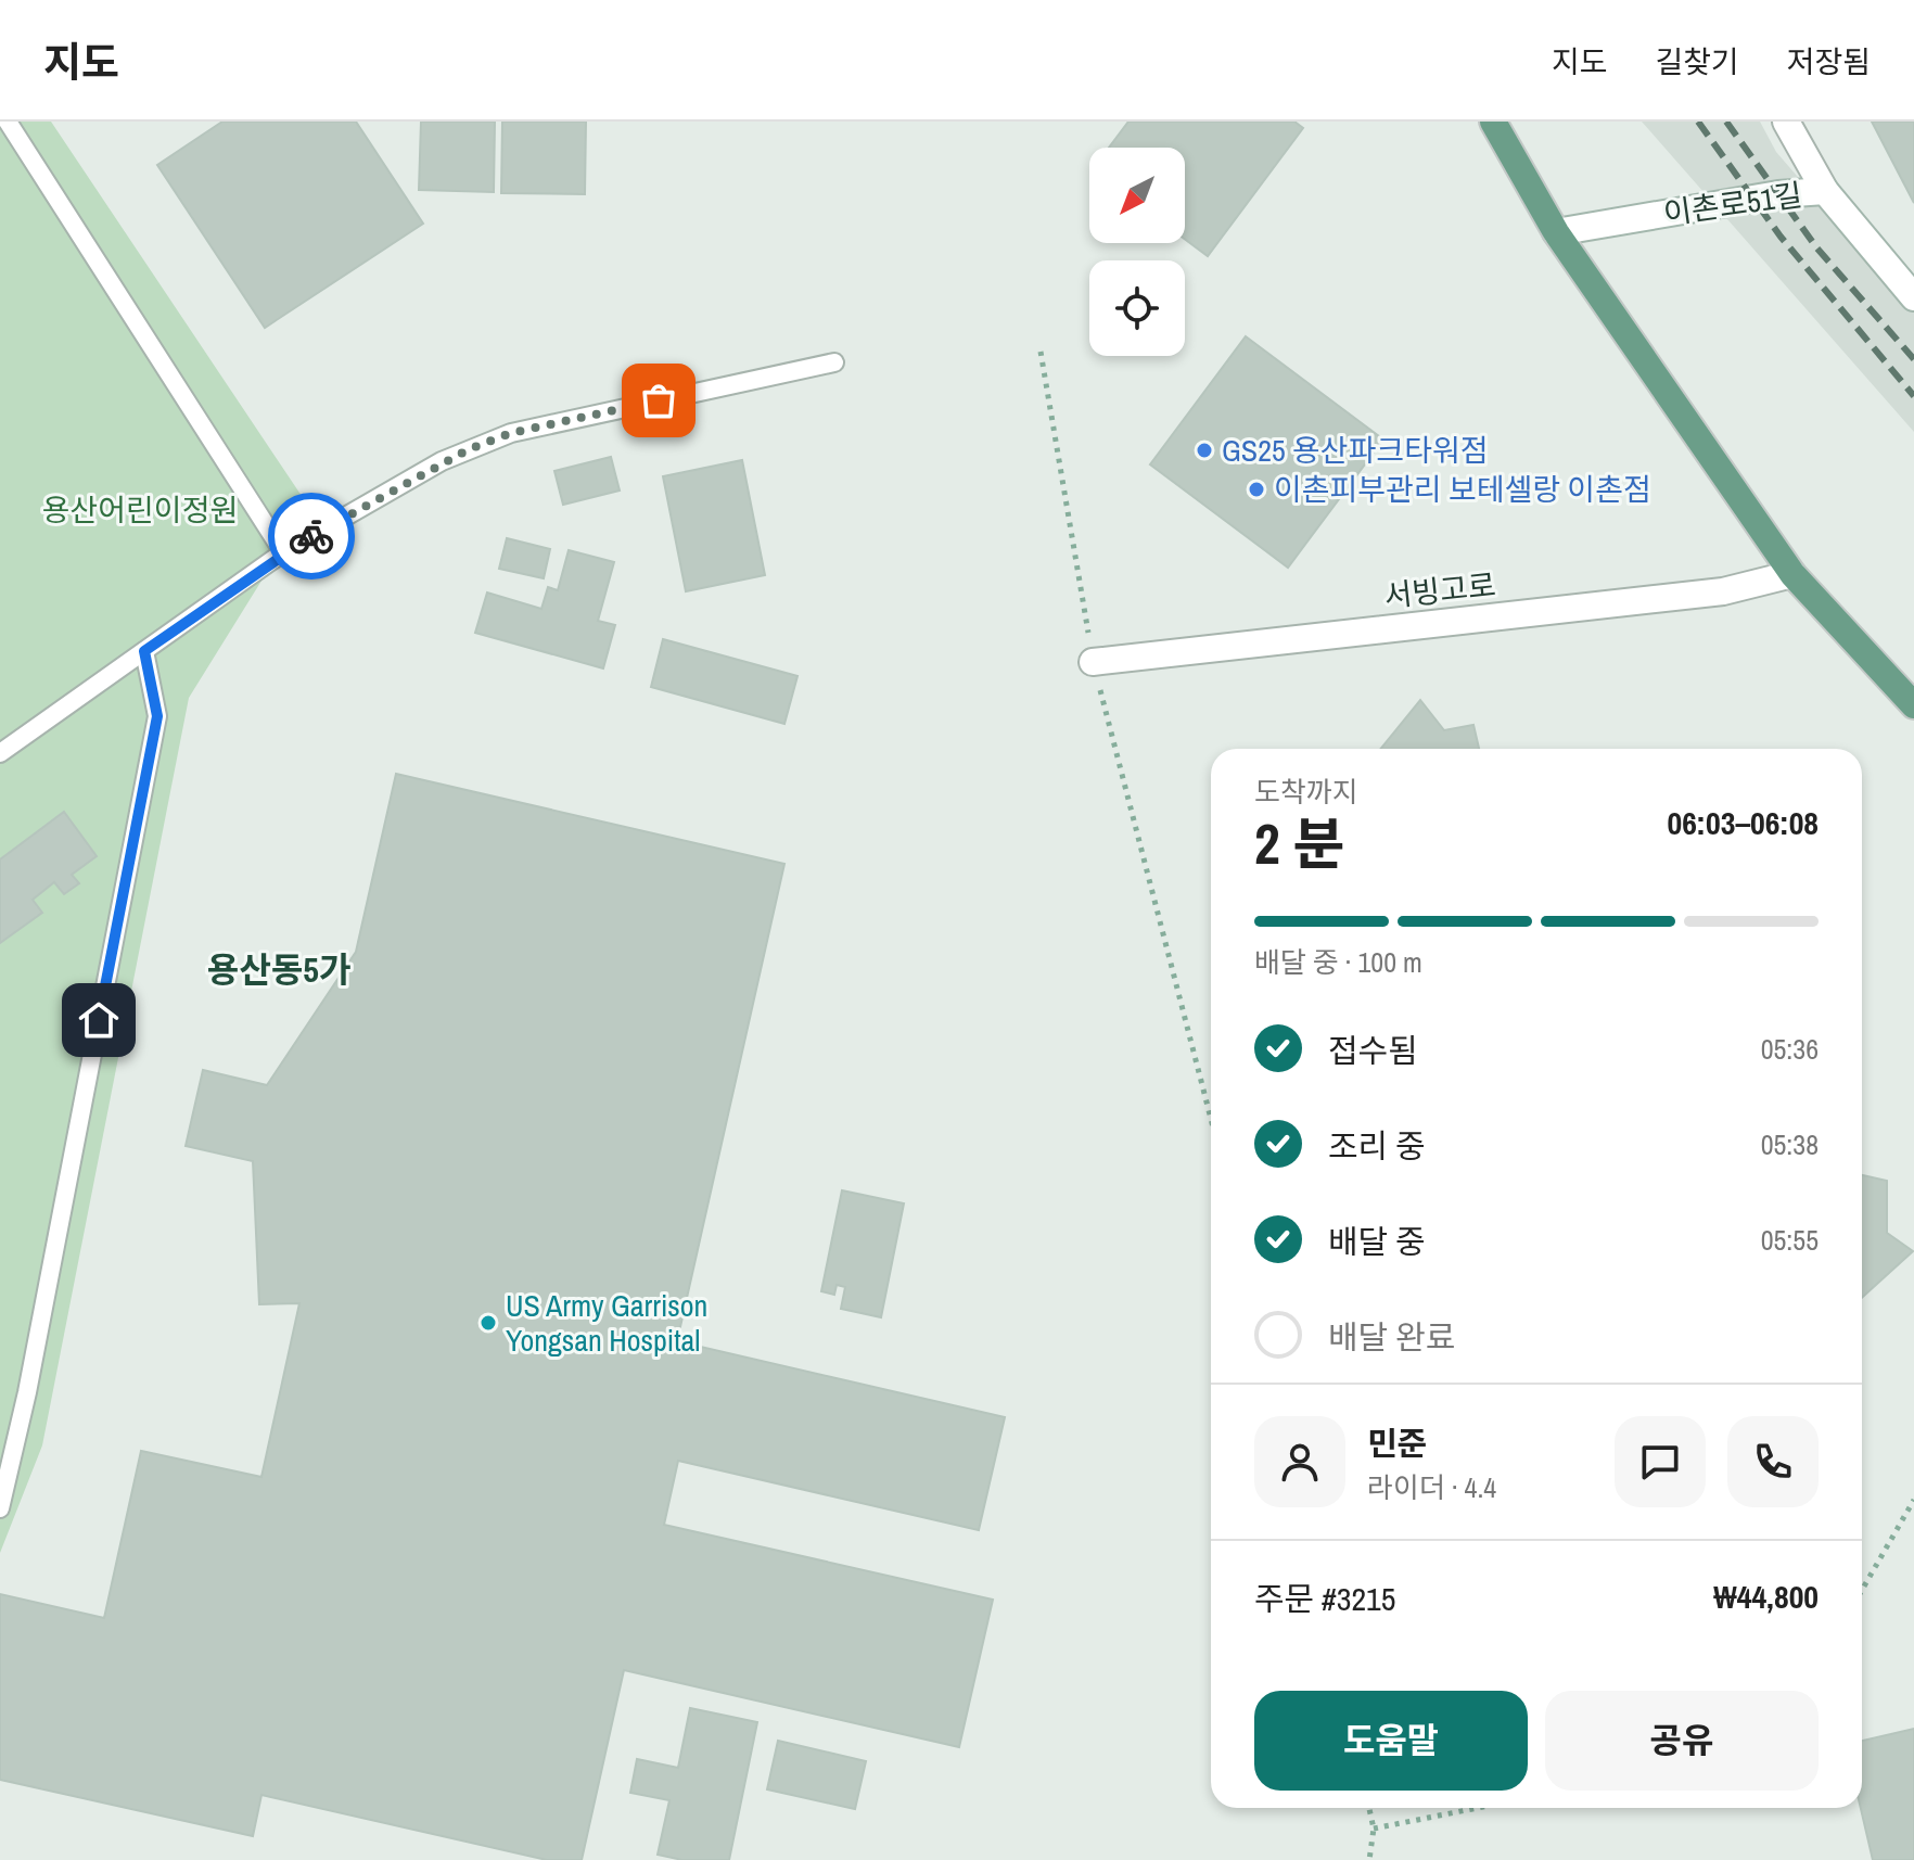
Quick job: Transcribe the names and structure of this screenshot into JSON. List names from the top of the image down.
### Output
{
  "streets": {
    "street": ["이촌로51길", "서빙고로"]
  },
  "districts": ["용산동5가"],
  "parks": ["용산어린이정원"],
  "places": ["GS25 용산파크타워점", "이촌피부관리 보테셀랑 이촌점", "US Army Garrison Yongsan Hospital"],
  "north": "bottom left",
  "page": {
    "header": "지도",
    "nav": ["지도", "길찾기", "저장됨"],
    "heading": ["2 분", "도착까지", "06:03–06:08"],
    "panel": [
      "민준",
      "라이더 · 4.4",
      "주문 #3215",
      "₩44,800"
    ],
    "bar": "배달 중 · 100 m",
    "list": [
      ["접수됨", "05:36"],
      ["조리 중", "05:38"],
      ["배달 중", "05:55"],
      "배달 완료"
    ],
    "buttons": ["도움말", "공유"]
  }
}
